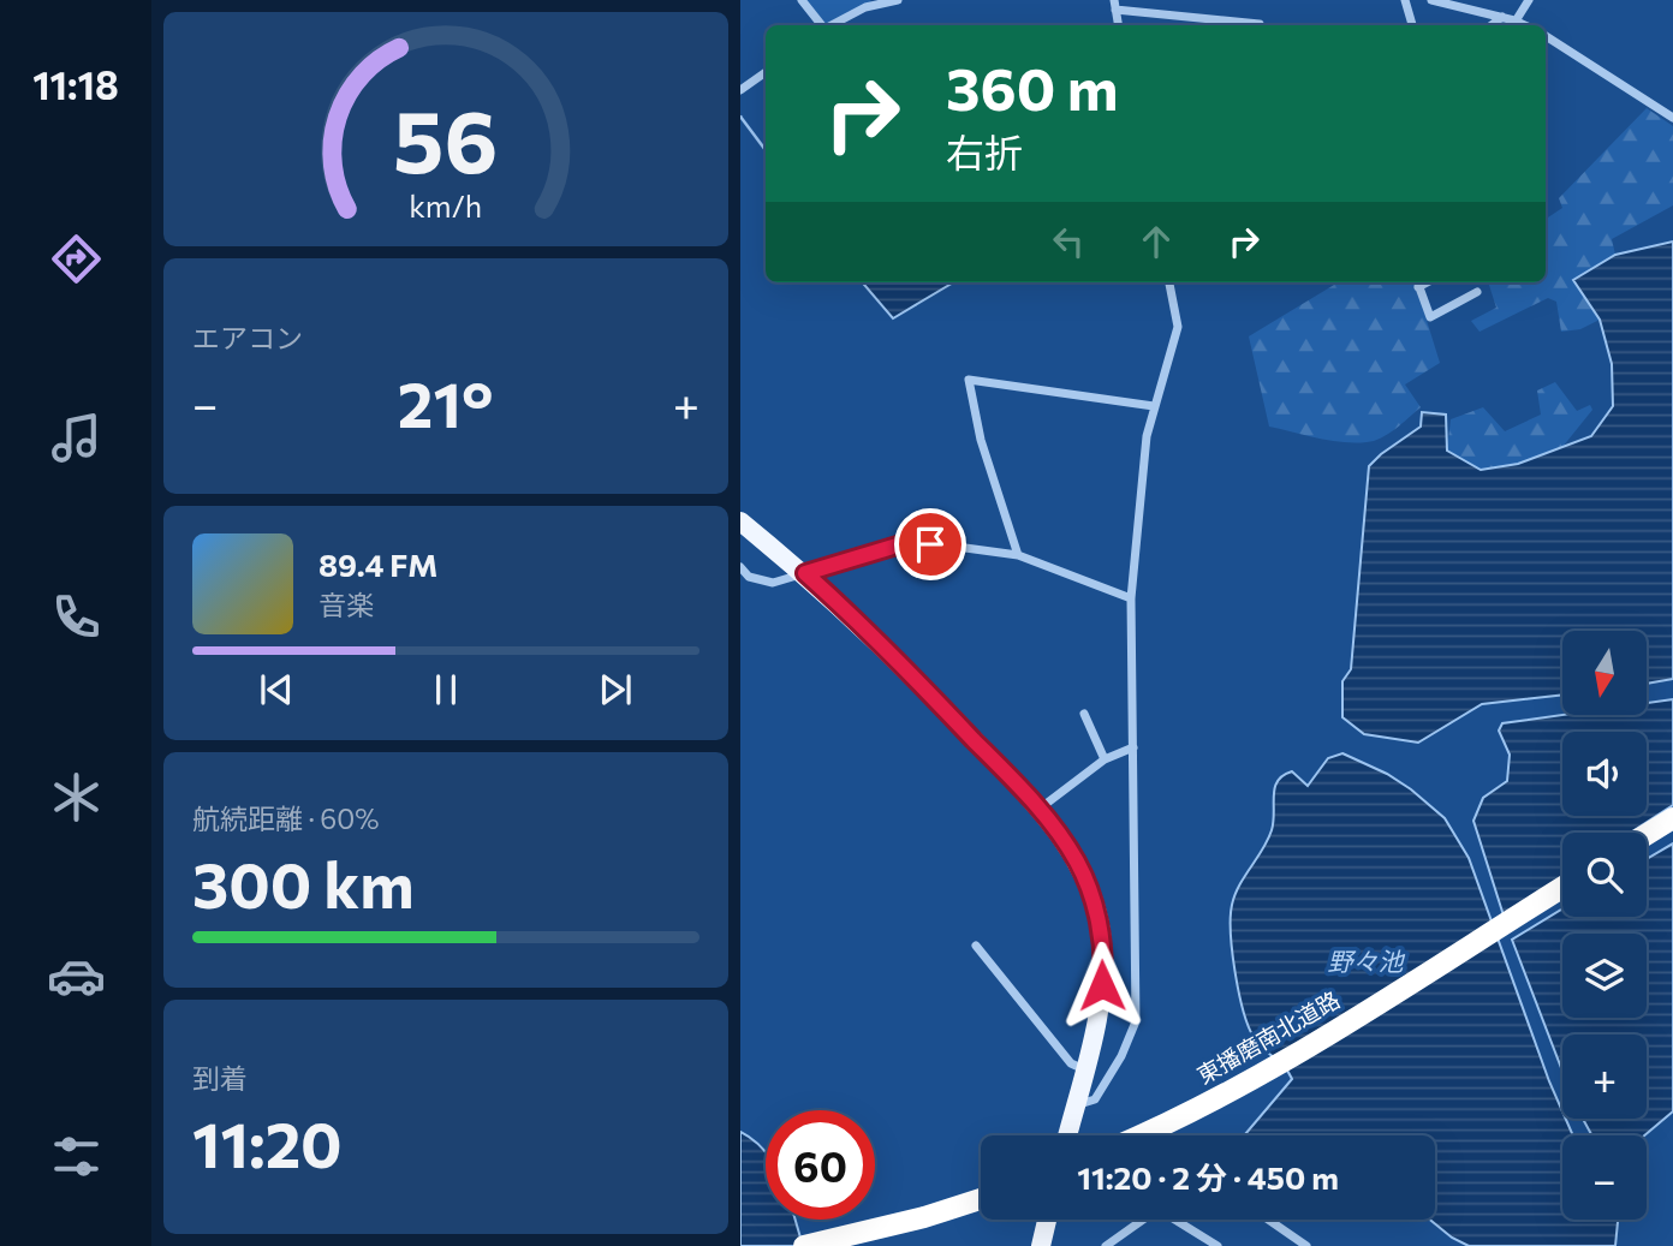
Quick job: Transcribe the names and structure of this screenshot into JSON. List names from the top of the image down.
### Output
{
  "streets": {
    "highway": ["東播磨南北道路"]
  },
  "water": ["野々池"],
  "north": "bottom",
  "page": {
    "tabs": "11:18",
    "turn": ["360 m", "右折"],
    "tile": [
      "エアコン",
      ["航続距離 · 60%", "300 km"],
      ["到着", "11:20"]
    ],
    "heat": ["−", "21°", "+"],
    "song": ["89.4 FM", "音楽"],
    "map_buttons": ["+", "−"],
    "limit": "60",
    "trip": "11:20 · 2 分 · 450 m",
    "gauge": ["56", "km/h"]
  }
}
